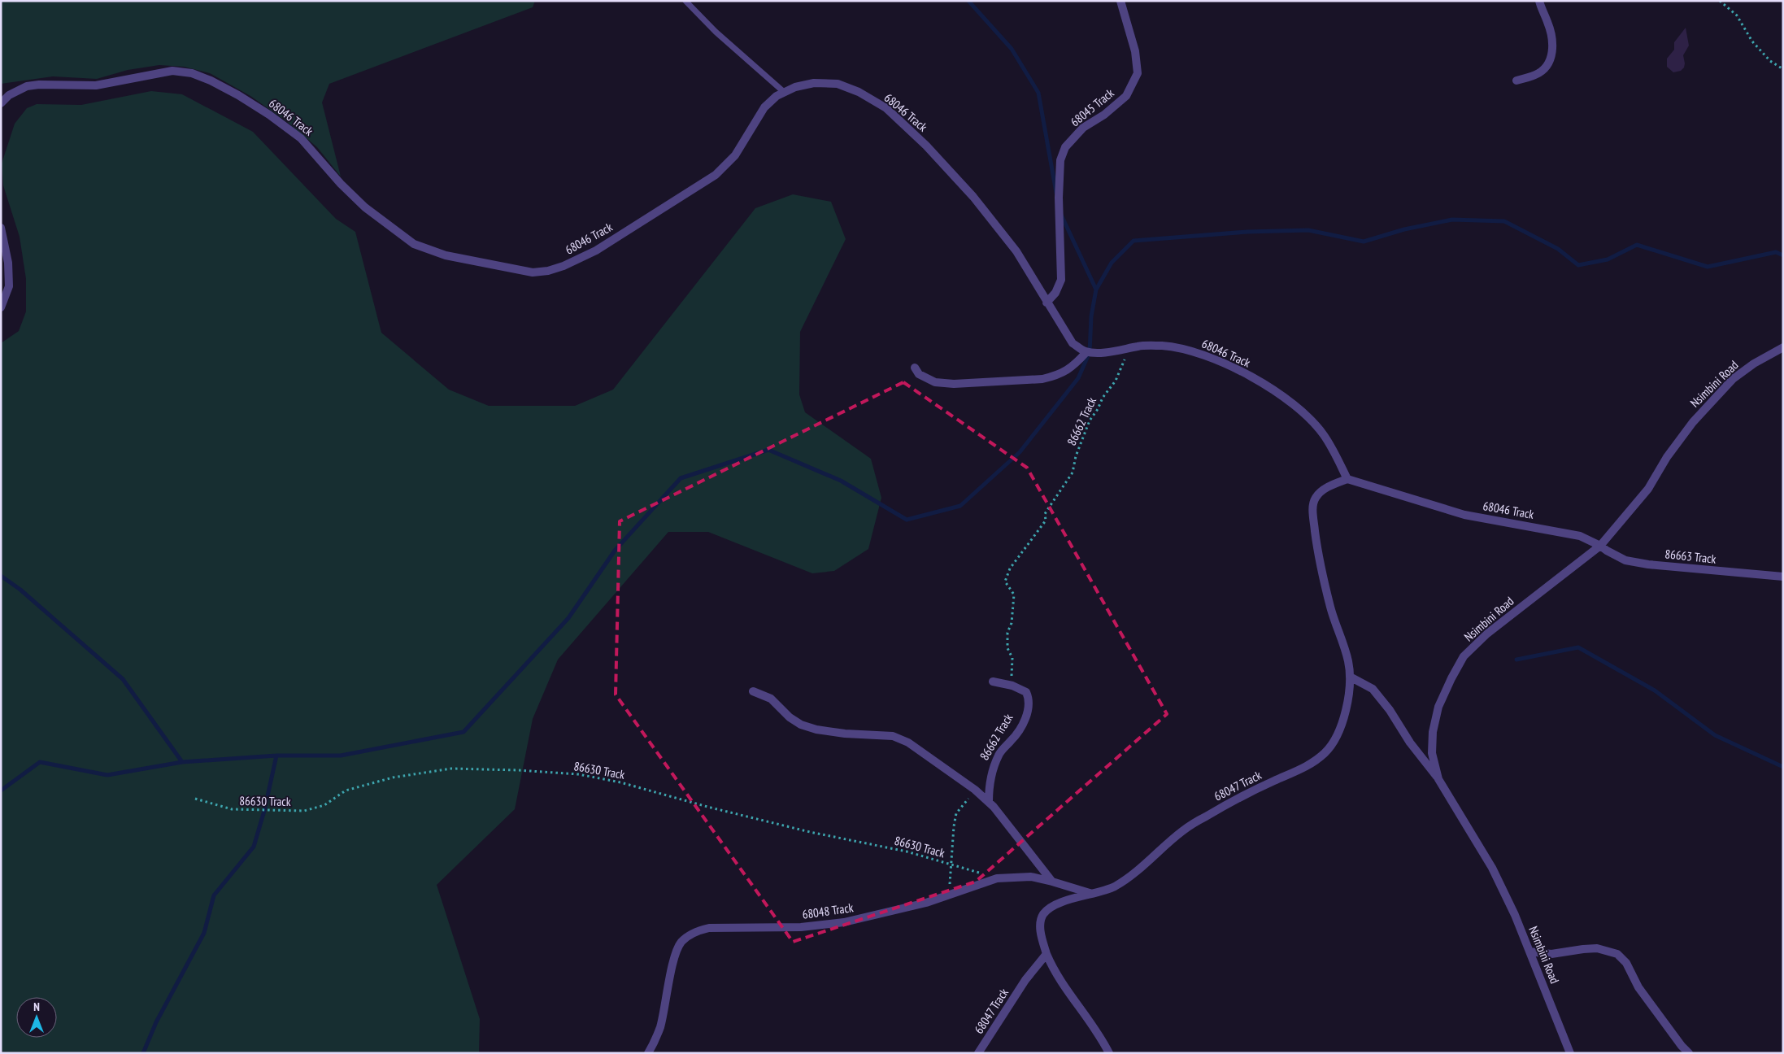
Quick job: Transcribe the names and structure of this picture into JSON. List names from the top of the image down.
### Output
{
  "streets": {
    "street": [
      "68045 Track",
      "68046 Track",
      "Nsimbini Road",
      "86663 Track",
      "68047 Track",
      "68048 Track"
    ],
    "path": ["86662 Track", "86630 Track"]
  },
  "crossings": [
    ["68045 Track", "68046 Track"],
    ["68046 Track", "Nsimbini Road"],
    ["68046 Track", "86662 Track"],
    ["68046 Track", "86663 Track"],
    ["68046 Track", "68047 Track"],
    ["Nsimbini Road", "86663 Track"],
    ["86630 Track", "68048 Track"],
    ["68047 Track", "68048 Track"]
  ],
  "north": "top"
}
